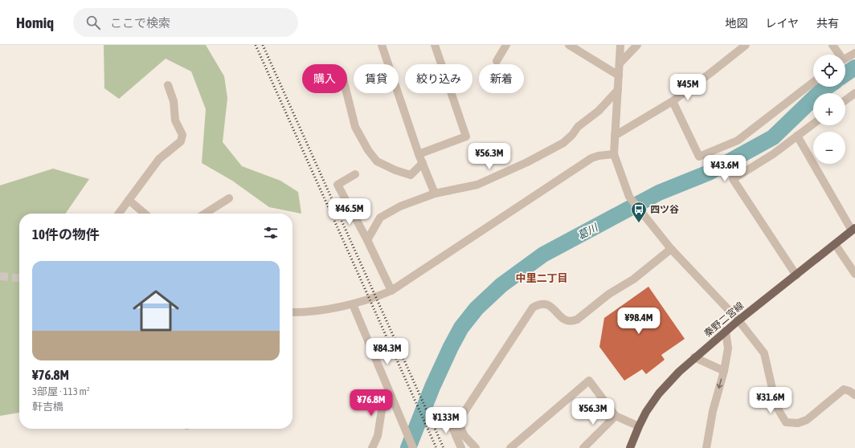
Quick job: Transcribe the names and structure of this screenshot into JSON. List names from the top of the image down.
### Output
{
  "streets": {
    "main road": ["秦野二宮線"]
  },
  "districts": ["中里二丁目"],
  "water": ["葛川"],
  "places": {
    "bus stop": ["四ツ谷"]
  },
  "page": {
    "header": "Homiq",
    "search": "ここで検索",
    "nav": ["地図", "レイヤ", "共有"],
    "map_buttons": ["+", "−"],
    "chip": [
      "購入",
      "賃貸",
      "絞り込み",
      "新着"
    ],
    "price": [
      "¥45M",
      "¥56.3M",
      "¥43.6M",
      "¥46.5M",
      "¥98.4M",
      "¥84.3M",
      "¥31.6M",
      "¥76.8M",
      "¥56.3M",
      "¥133M"
    ],
    "heading": "10件の物件",
    "list": [
      {
        "name": "¥76.8M",
        "note": "3部屋 · 113 m² · 軒吉橋"
      }
    ]
  }
}
